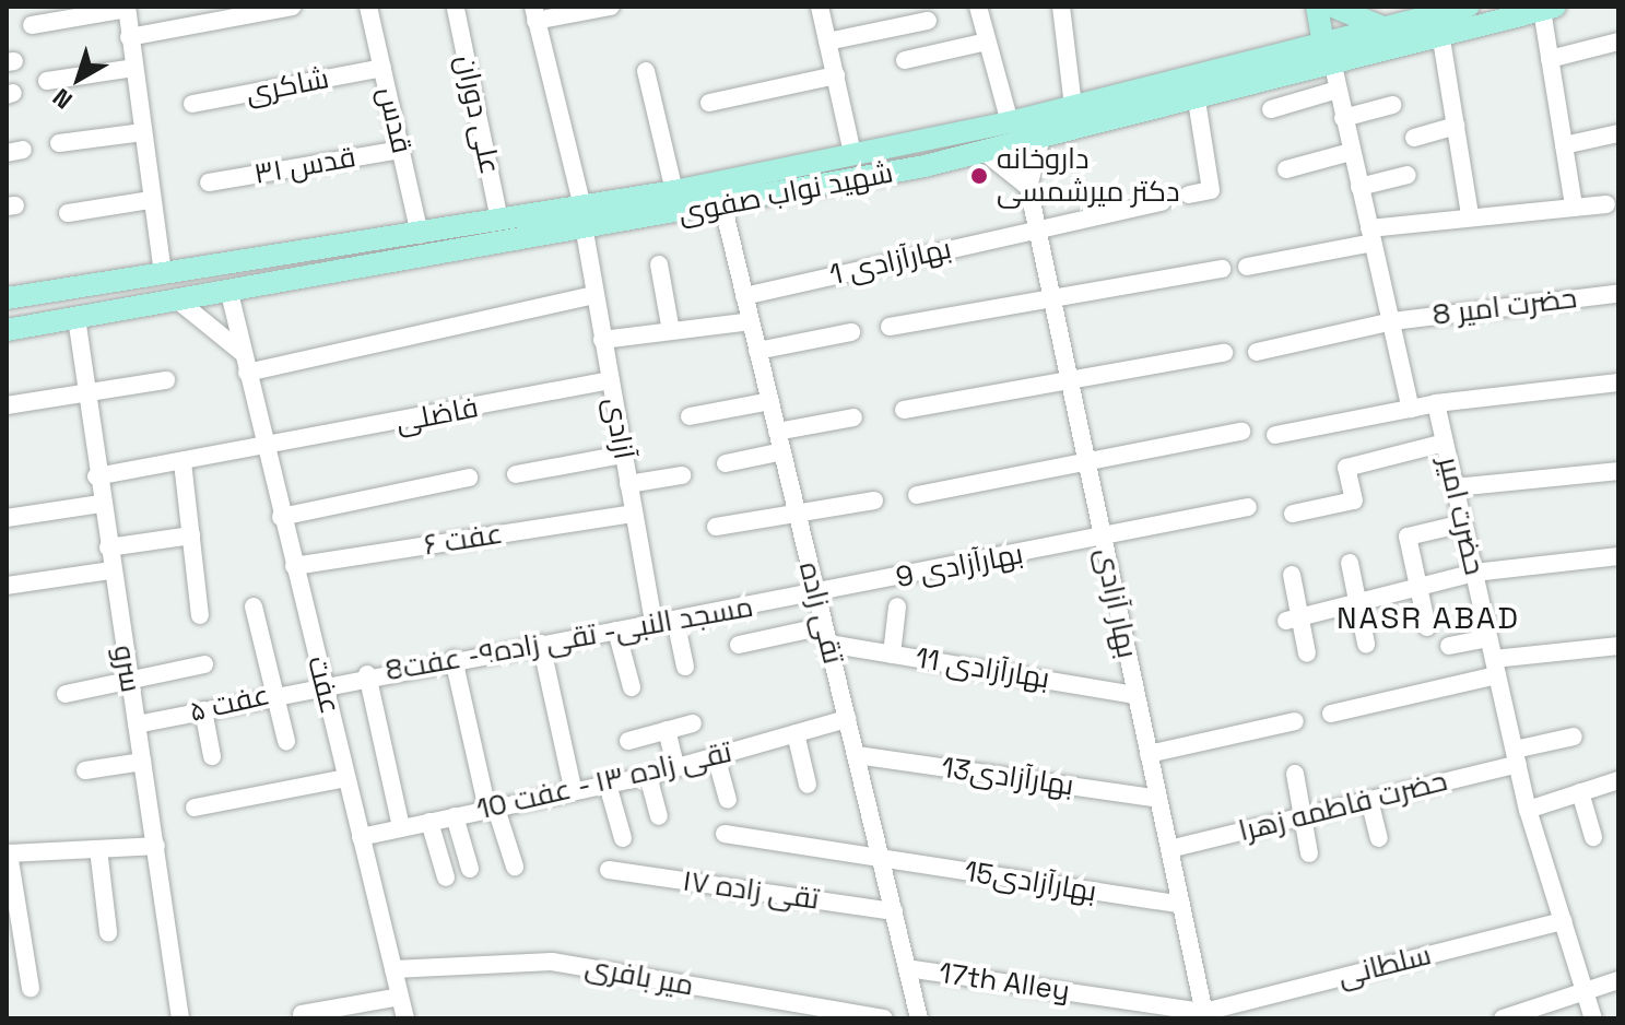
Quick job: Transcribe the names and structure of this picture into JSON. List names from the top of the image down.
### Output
{
  "streets": {
    "main road": ["شهید نواب صفوی"],
    "street": [
      "شاکری",
      "علی دوران",
      "قدس",
      "قدس ۳۱",
      "بهارآزادی 1",
      "حضرت امیر 8",
      "فاضلی",
      "آزادی",
      "حضرت امیر",
      "عفت ۶",
      "بهارآزادی 9",
      "بهار آزادی",
      "تقی زاده",
      "مسجد النبی- تقی زاده۹- عفت8",
      "سرو",
      "بهارآزادی 11",
      "عفت",
      "عفت ۵",
      "بهارآزادی13",
      "تقی زاده ۱۳ - عفت 10",
      "حضرت فاطمه زهرا",
      "بهارآزادی15",
      "تقی زاده ۱۷",
      "سلطانی",
      "میر بافری",
      "17th Alley"
    ]
  },
  "crossings": [
    ["شاکری", "قدس"],
    ["علی دوران", "شهید نواب صفوی"],
    ["قدس", "قدس ۳۱"],
    ["قدس", "شهید نواب صفوی"],
    ["شهید نواب صفوی", "آزادی"],
    ["شهید نواب صفوی", "بهار آزادی"],
    ["شهید نواب صفوی", "تقی زاده"],
    ["شهید نواب صفوی", "سرو"],
    ["شهید نواب صفوی", "عفت"],
    ["بهارآزادی 1", "بهار آزادی"],
    ["بهارآزادی 1", "تقی زاده"],
    ["فاضلی", "آزادی"],
    ["فاضلی", "سرو"],
    ["فاضلی", "عفت"],
    ["آزادی", "عفت ۶"],
    ["آزادی", "مسجد النبی- تقی زاده۹- عفت8"],
    ["حضرت امیر", "حضرت فاطمه زهرا"],
    ["حضرت امیر", "سلطانی"],
    ["عفت ۶", "عفت"],
    ["بهارآزادی 9", "بهار آزادی"],
    ["بهارآزادی 9", "تقی زاده"],
    ["بهارآزادی 9", "مسجد النبی- تقی زاده۹- عفت8"],
    ["بهار آزادی", "بهارآزادی 11"],
    ["بهار آزادی", "بهارآزادی13"],
    ["بهار آزادی", "حضرت فاطمه زهرا"],
    ["بهار آزادی", "بهارآزادی15"],
    ["بهار آزادی", "سلطانی"],
    ["بهار آزادی", "17th Alley"],
    ["تقی زاده", "مسجد النبی- تقی زاده۹- عفت8"],
    ["تقی زاده", "بهارآزادی 11"],
    ["تقی زاده", "بهارآزادی13"],
    ["تقی زاده", "تقی زاده ۱۳ - عفت 10"],
    ["تقی زاده", "بهارآزادی15"],
    ["تقی زاده", "تقی زاده ۱۷"],
    ["تقی زاده", "17th Alley"],
    ["مسجد النبی- تقی زاده۹- عفت8", "عفت"],
    ["مسجد النبی- تقی زاده۹- عفت8", "عفت ۵"],
    ["سرو", "عفت ۵"],
    ["عفت", "عفت ۵"],
    ["عفت", "تقی زاده ۱۳ - عفت 10"],
    ["عفت", "میر بافری"],
    ["سلطانی", "17th Alley"]
  ],
  "districts": ["NASR ABAD"],
  "places": ["داروخانه دکتر میرشمسی"],
  "north": "bottom left"
}
